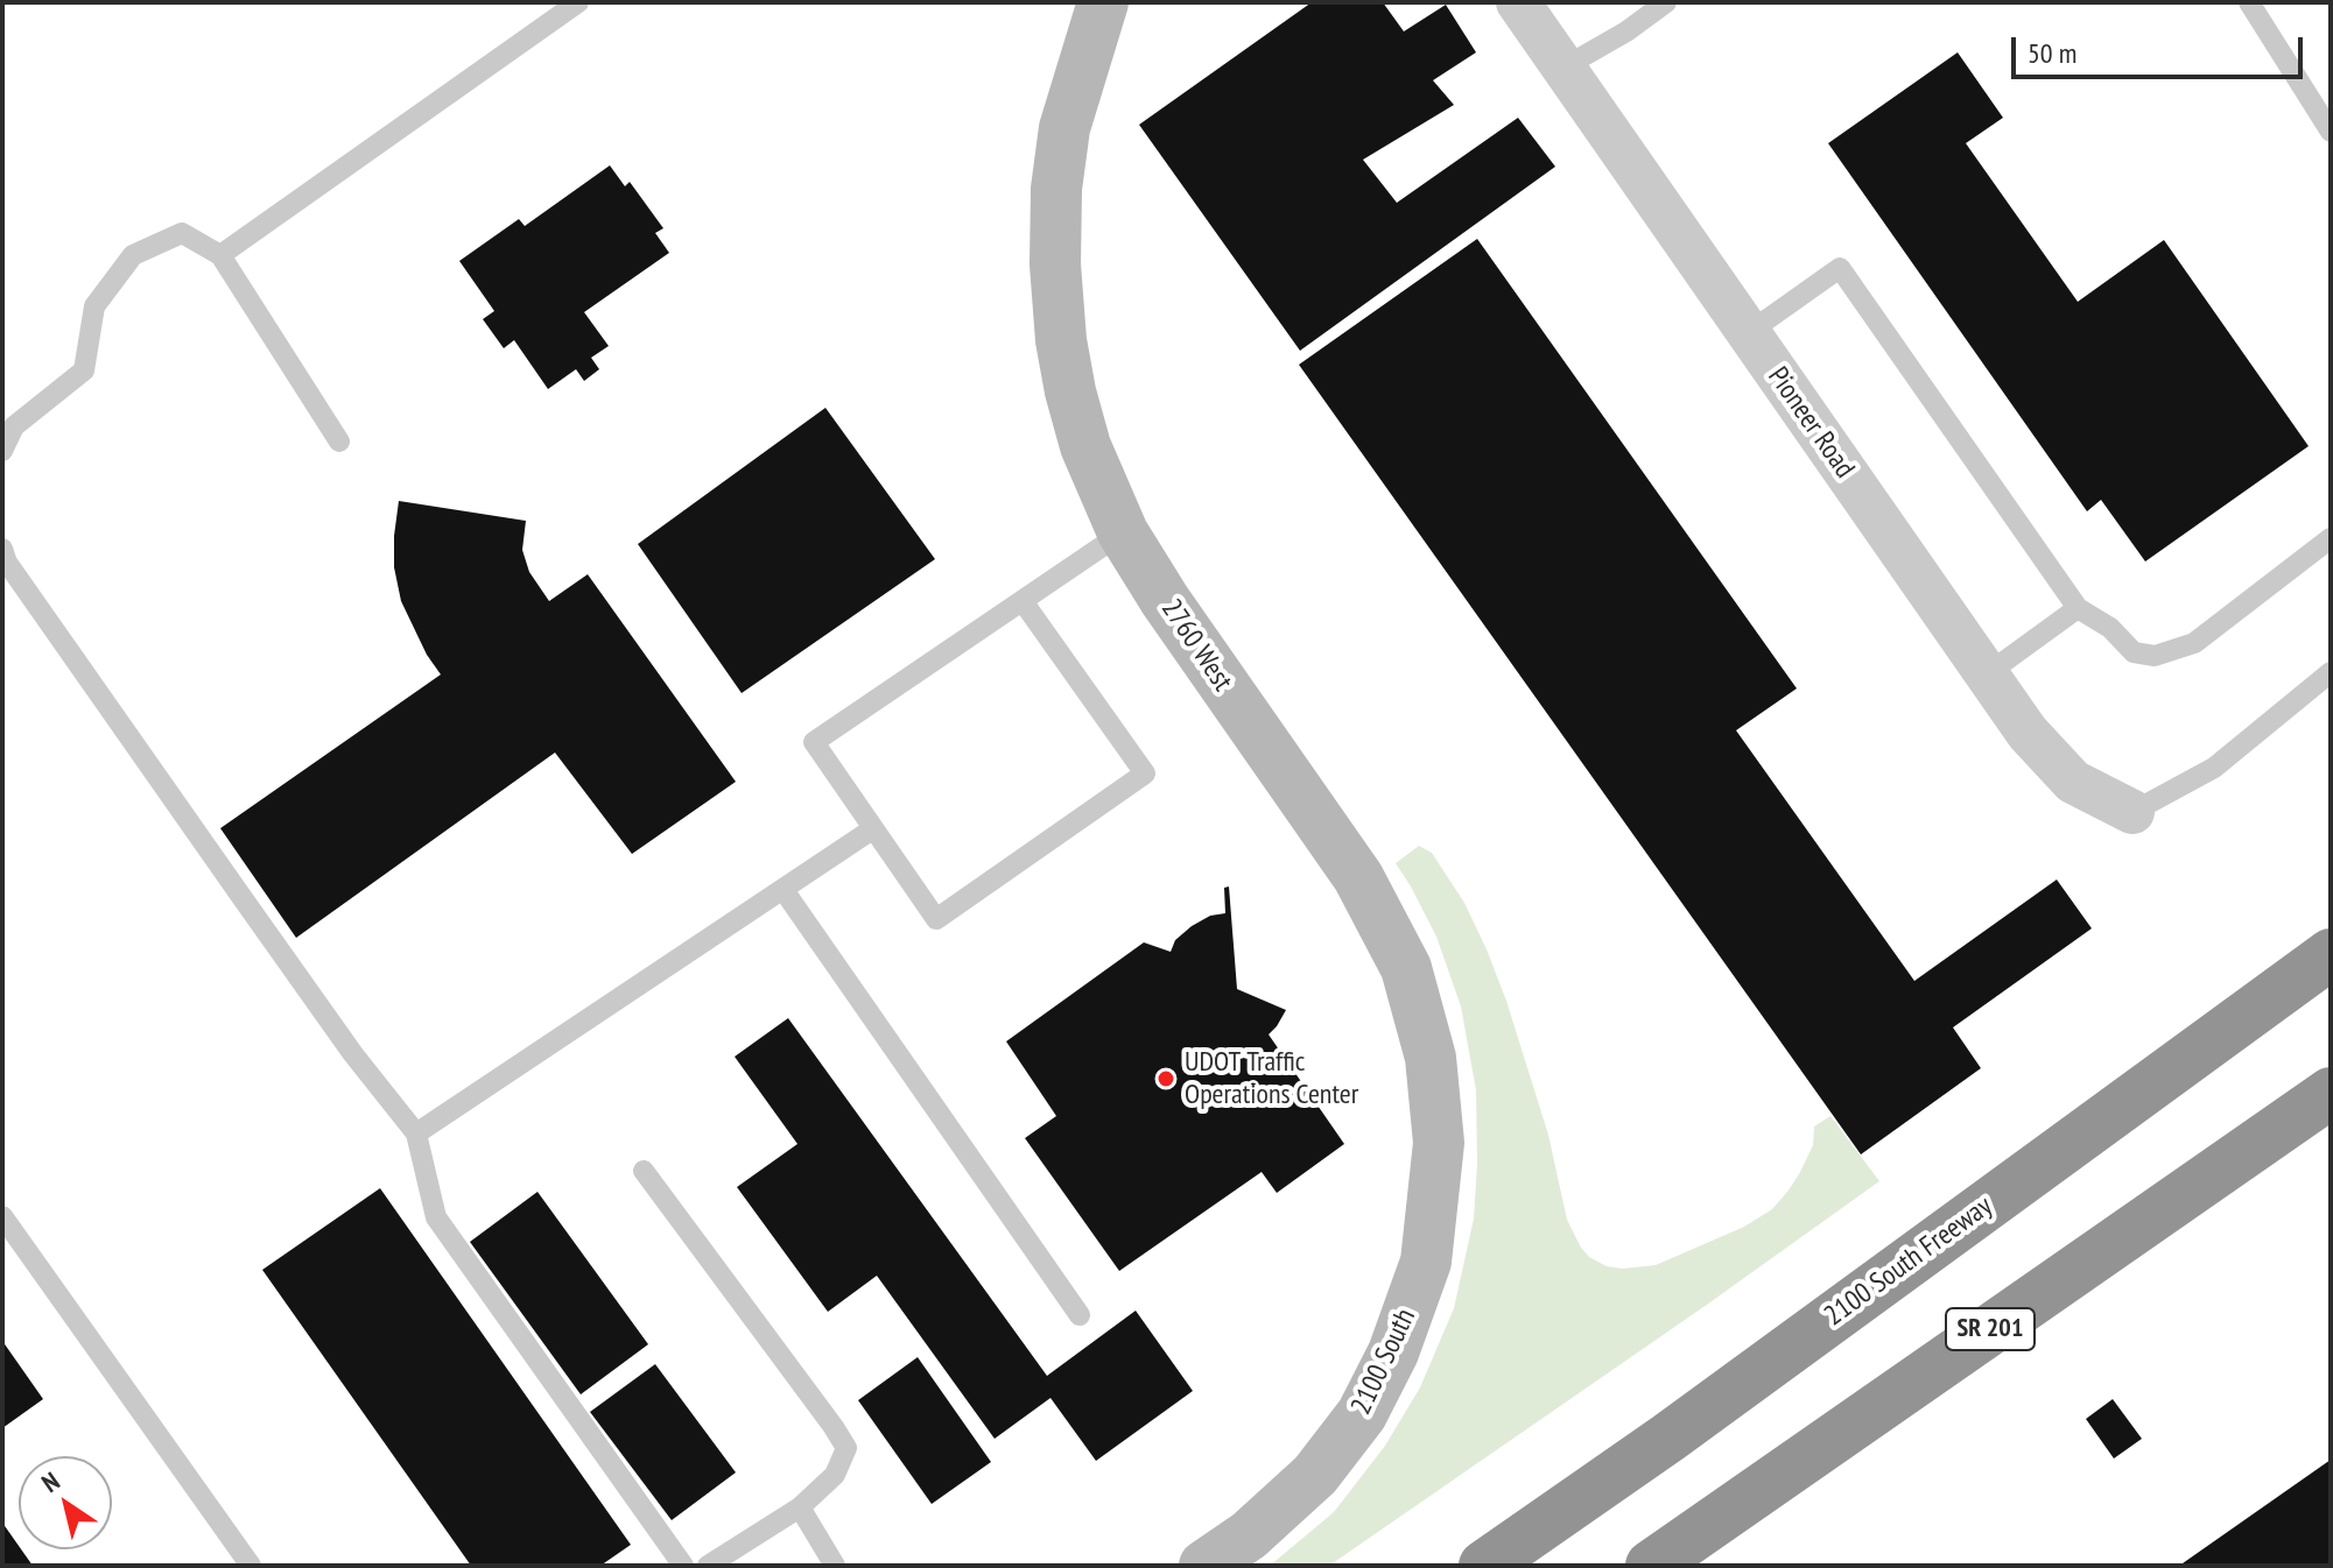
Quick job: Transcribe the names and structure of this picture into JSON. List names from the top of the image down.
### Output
{
  "streets": {
    "highway": ["2100 South Freeway", "SR 201"],
    "main road": ["2760 West", "2100 South"],
    "street": ["Pioneer Road"]
  },
  "crossings": [
    ["2760 West", "2100 South"]
  ],
  "places": ["UDOT Traffic Operations Center"],
  "scale_bar": "50 m",
  "north": "top left"
}
